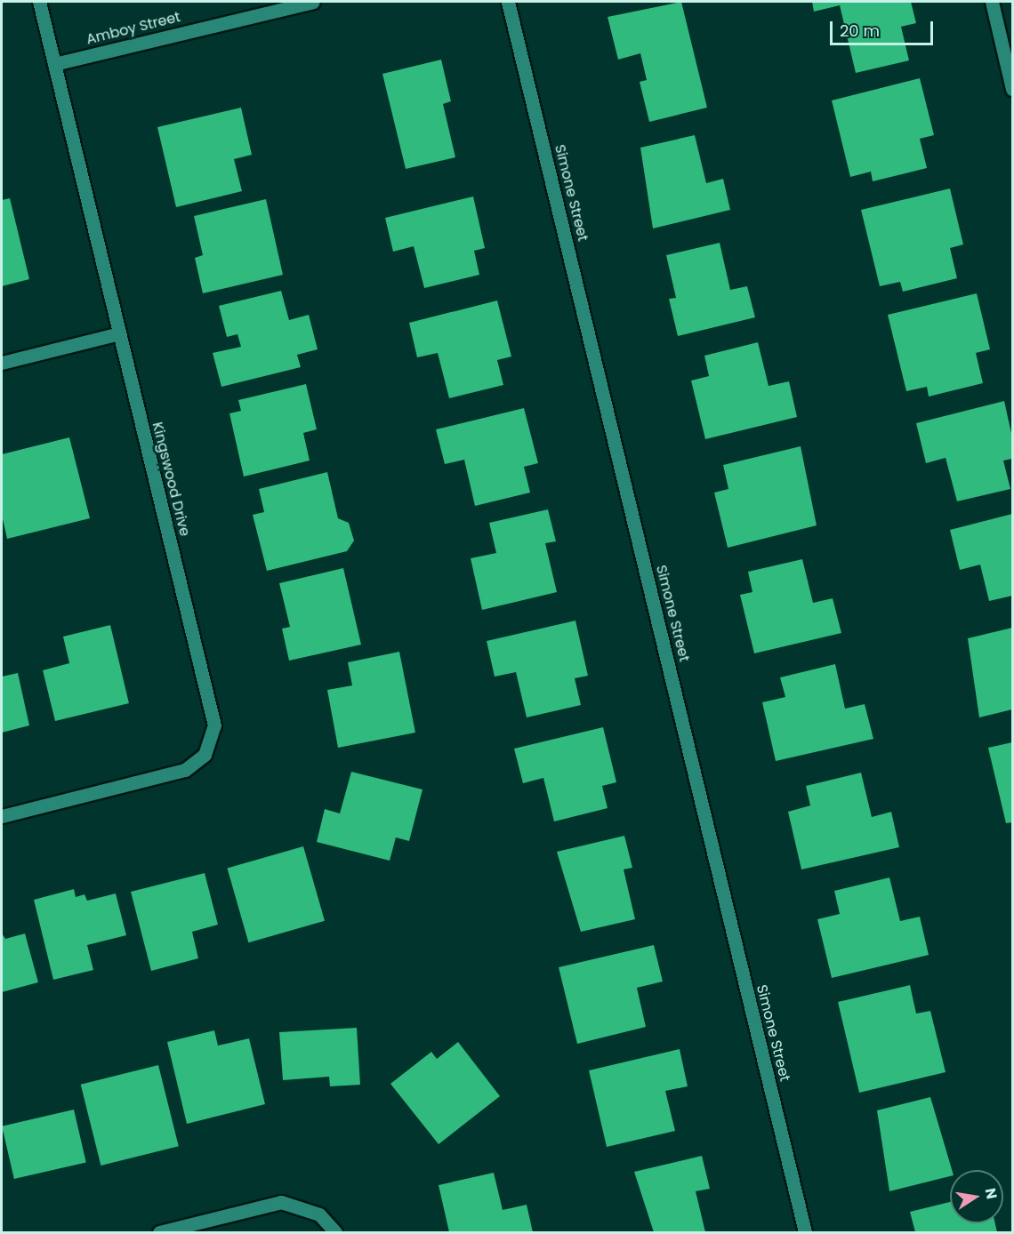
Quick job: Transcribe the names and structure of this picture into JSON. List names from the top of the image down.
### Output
{
  "streets": {
    "street": ["Amboy Street", "Simone Street", "Kingswood Drive"]
  },
  "crossings": [
    ["Amboy Street", "Kingswood Drive"]
  ],
  "scale_bar": "20 m",
  "north": "right"
}
